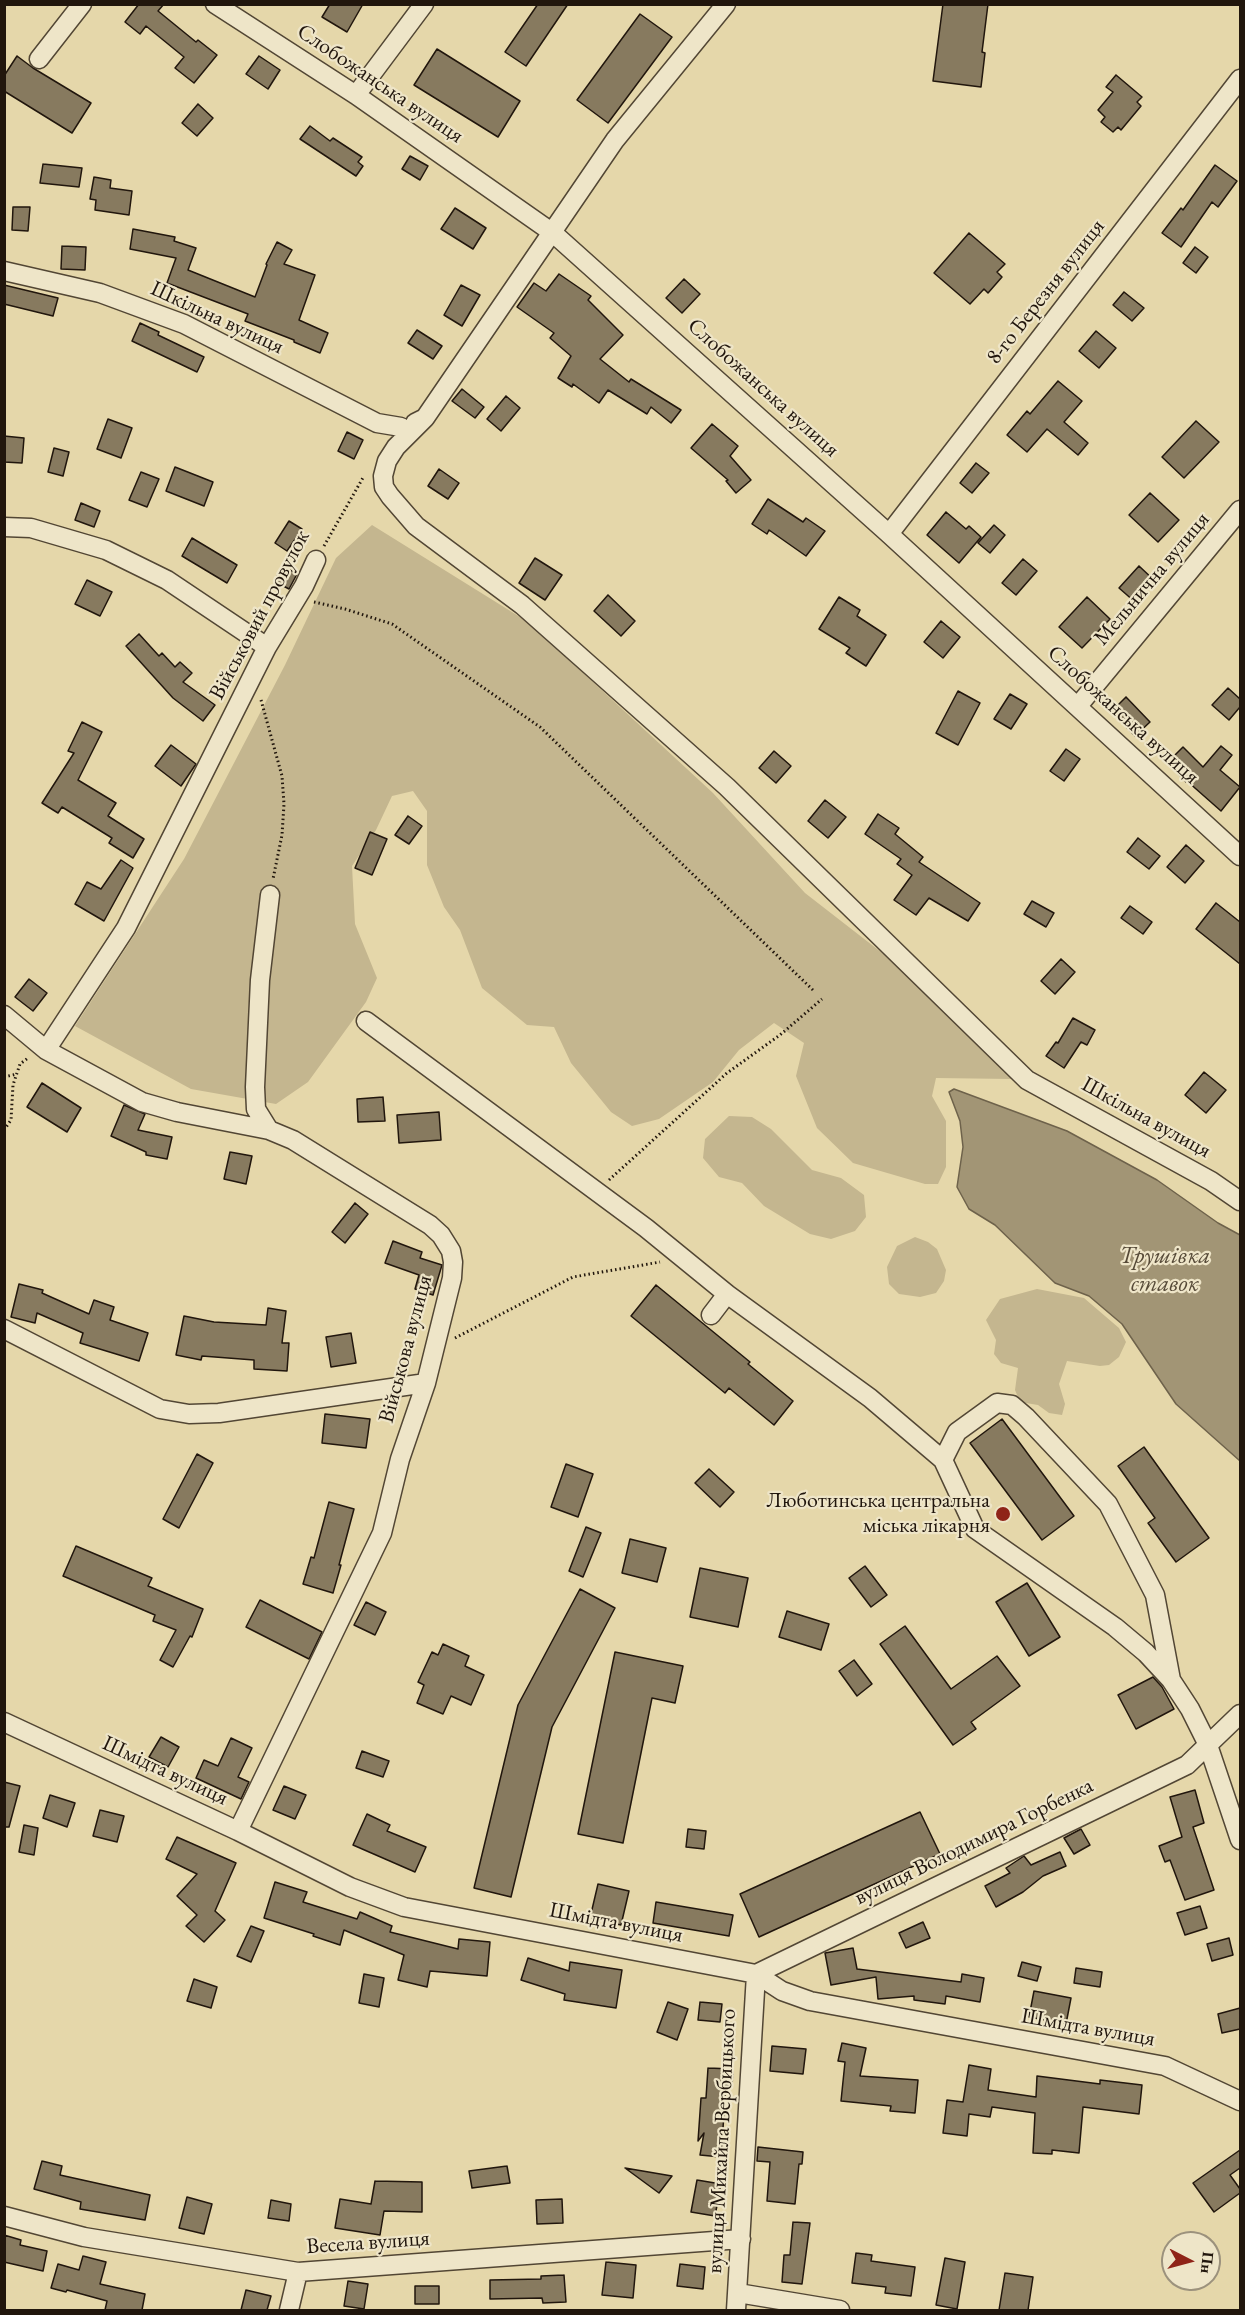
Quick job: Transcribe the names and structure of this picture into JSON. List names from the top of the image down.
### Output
{
  "streets": {
    "street": [
      "Слобожанська вулиця",
      "8-го Березня вулиця",
      "Шкільна вулиця",
      "Мельнична вулиця",
      "Військовий провулок",
      "Військова вулиця",
      "Шмідта вулиця",
      "вулиця Володимира Горбенка",
      "вулиця Михайла Вербицького",
      "Весела вулиця"
    ]
  },
  "crossings": [
    ["Слобожанська вулиця", "8-го Березня вулиця"],
    ["Слобожанська вулиця", "Мельнична вулиця"],
    ["Військовий провулок", "Військова вулиця"],
    ["Військова вулиця", "Шмідта вулиця"],
    ["Шмідта вулиця", "вулиця Володимира Горбенка"],
    ["Шмідта вулиця", "вулиця Михайла Вербицького"],
    ["вулиця Володимира Горбенка", "вулиця Михайла Вербицького"],
    ["вулиця Михайла Вербицького", "Весела вулиця"]
  ],
  "water": ["Трушівка ставок"],
  "places": ["Люботинська центральна міська лікарня"],
  "north": "right"
}
